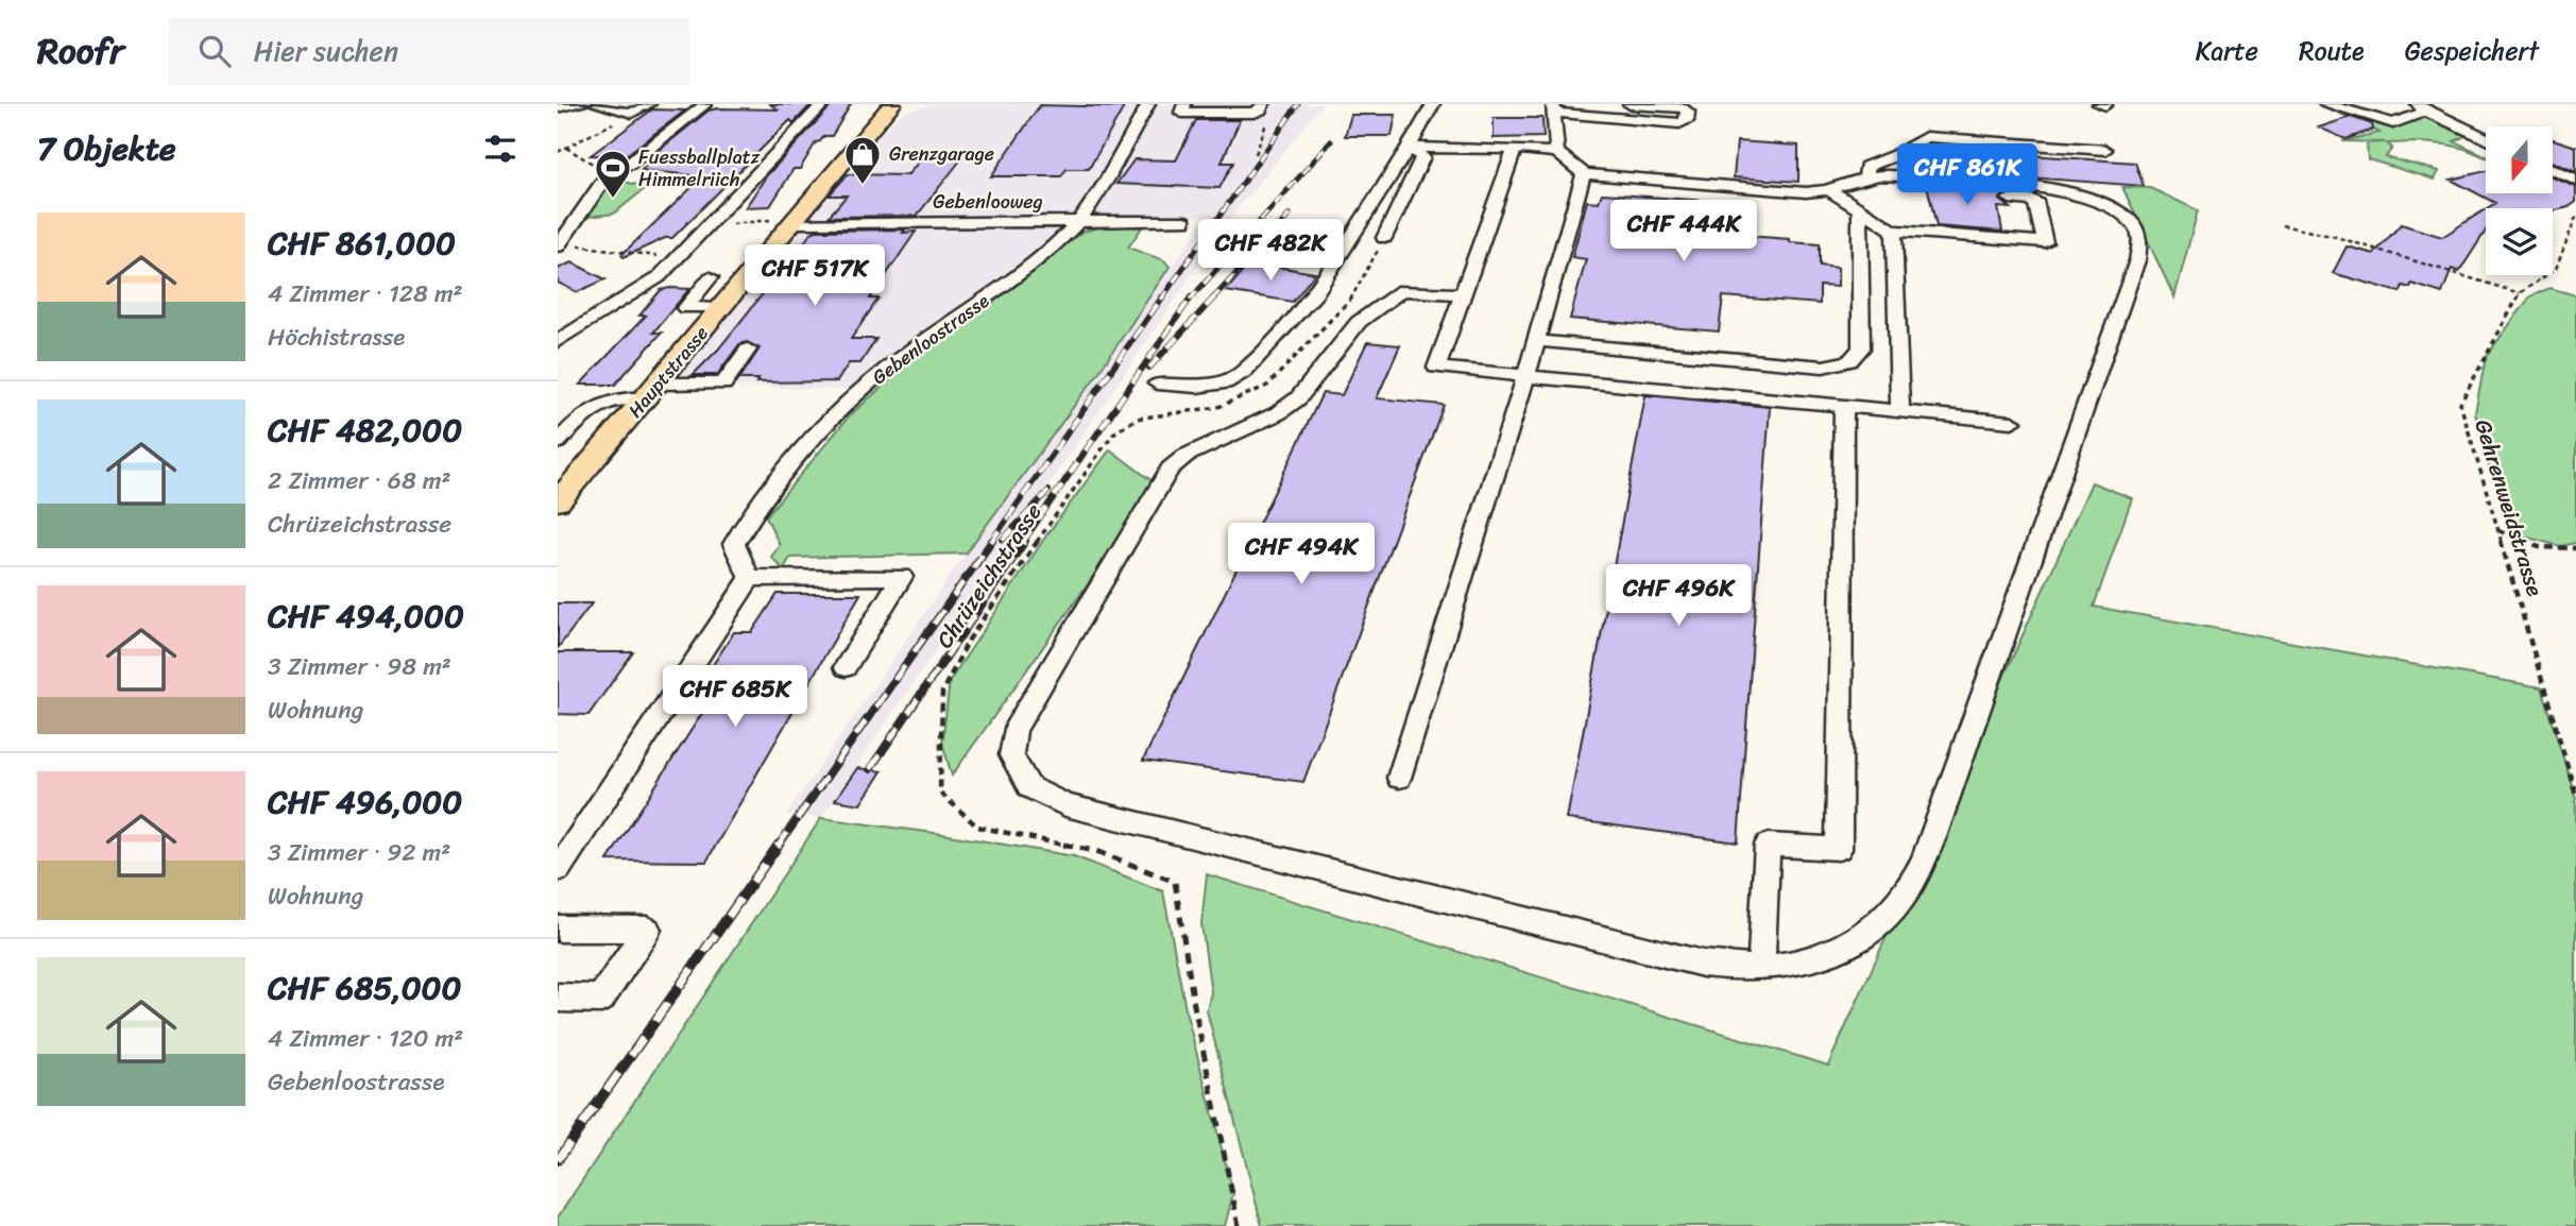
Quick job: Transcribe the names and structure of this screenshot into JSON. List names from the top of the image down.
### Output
{
  "streets": {
    "main road": ["Hauptstrasse"],
    "street": ["Gebenlooweg", "Gebenloostrasse"],
    "path": ["Gehrenweidstrasse", "Chrüzeichstrasse"]
  },
  "crossings": [
    ["Gebenlooweg", "Gebenloostrasse"],
    ["Gebenlooweg", "Hauptstrasse"]
  ],
  "places": {
    "shop": ["Grenzgarage"],
    "sports": ["Fuessballplatz Himmelriich"]
  },
  "north": "bottom",
  "page": {
    "header": "Roofr",
    "search": "Hier suchen",
    "nav": ["Karte", "Route", "Gespeichert"],
    "heading": "7 Objekte",
    "price": [
      "CHF 861K",
      "CHF 444K",
      "CHF 482K",
      "CHF 517K",
      "CHF 494K",
      "CHF 496K",
      "CHF 685K"
    ],
    "list": [
      {
        "name": "CHF 861,000",
        "note": "4 Zimmer · 128 m² · Höchistrasse"
      },
      {
        "name": "CHF 482,000",
        "note": "2 Zimmer · 68 m² · Chrüzeichstrasse"
      },
      {
        "name": "CHF 494,000",
        "note": "3 Zimmer · 98 m² · Wohnung"
      },
      {
        "name": "CHF 496,000",
        "note": "3 Zimmer · 92 m² · Wohnung"
      },
      {
        "name": "CHF 685,000",
        "note": "4 Zimmer · 120 m² · Gebenloostrasse"
      }
    ]
  }
}
